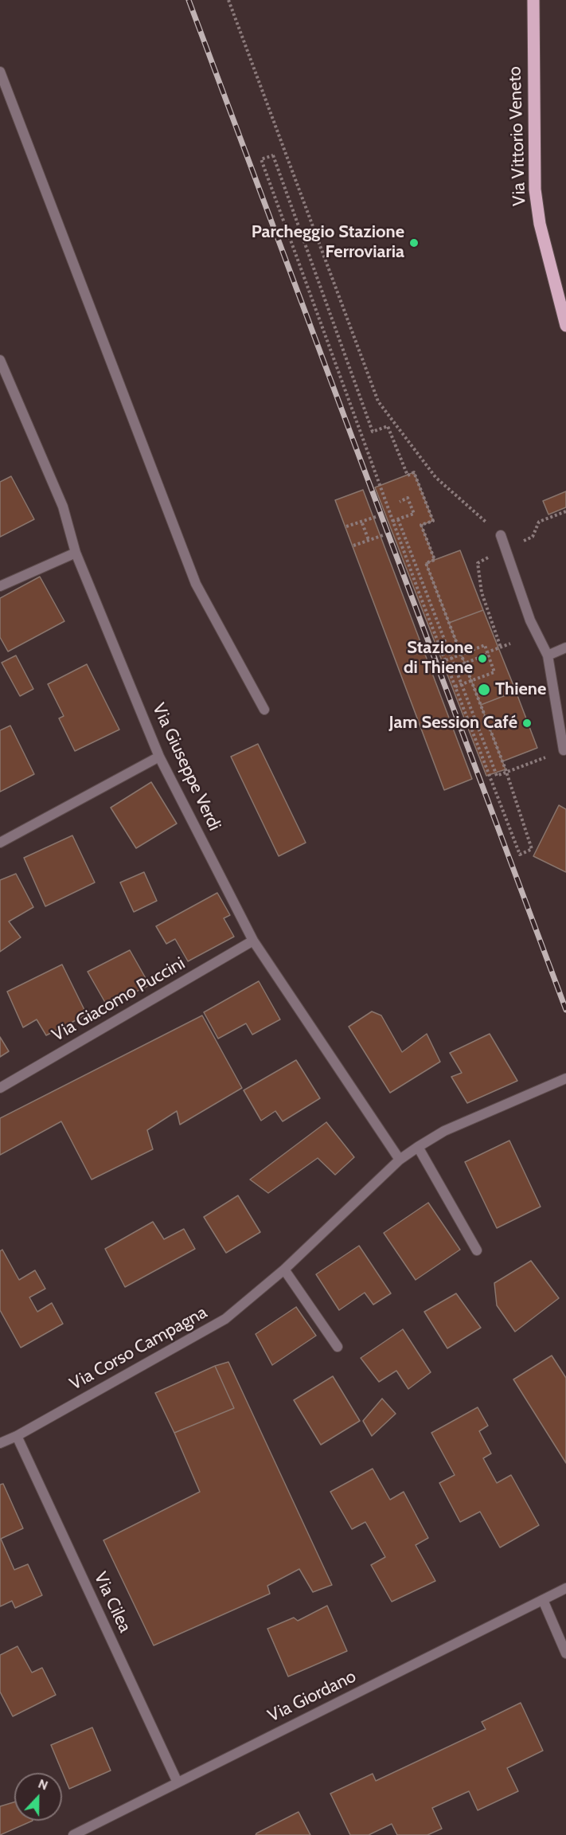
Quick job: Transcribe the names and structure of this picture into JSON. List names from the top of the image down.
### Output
{
  "streets": {
    "main road": ["Via Vittorio Veneto"],
    "street": [
      "Via Giuseppe Verdi",
      "Via Giacomo Puccini",
      "Via Corso Campagna",
      "Via Cilea",
      "Via Giordano"
    ]
  },
  "crossings": [
    ["Via Giuseppe Verdi", "Via Giacomo Puccini"],
    ["Via Giuseppe Verdi", "Via Corso Campagna"],
    ["Via Corso Campagna", "Via Cilea"],
    ["Via Cilea", "Via Giordano"]
  ],
  "places": [
    "Parcheggio Stazione Ferroviaria",
    "Stazione di Thiene",
    "Thiene",
    "Jam Session Café"
  ],
  "north": "top"
}
